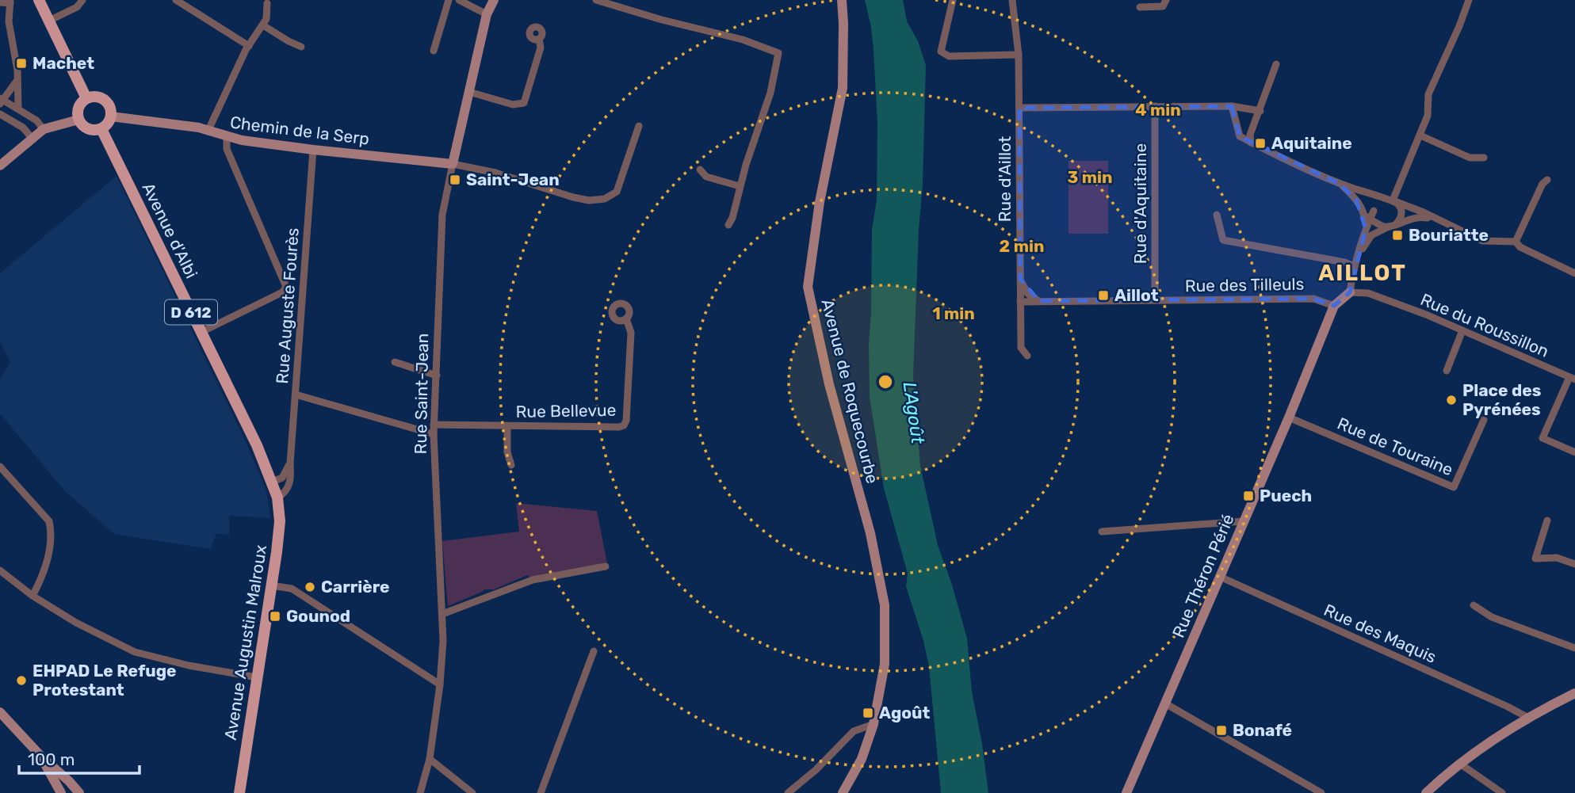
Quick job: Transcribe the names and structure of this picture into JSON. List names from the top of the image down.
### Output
{
  "streets": {
    "main road": ["Avenue d'Albi", "D 612", "Avenue Augustin Malroux"],
    "street": [
      "Chemin de la Serp",
      "Rue d'Aillot",
      "Rue d'Aquitaine",
      "Rue des Tilleuls",
      "Rue Auguste Fourès",
      "Rue du Roussillon",
      "Avenue de Roquecourbe",
      "Rue Saint-Jean",
      "Rue Bellevue",
      "Rue de Touraine",
      "Rue Théron Périé",
      "Rue des Maquis"
    ]
  },
  "crossings": [
    ["Chemin de la Serp", "Avenue d'Albi"],
    ["Chemin de la Serp", "Rue Auguste Fourès"],
    ["Chemin de la Serp", "Rue Saint-Jean"],
    ["Rue d'Aillot", "Rue des Tilleuls"],
    ["Rue d'Aquitaine", "Rue des Tilleuls"],
    ["Avenue d'Albi", "Rue Auguste Fourès"],
    ["Avenue d'Albi", "Avenue Augustin Malroux"],
    ["Rue des Tilleuls", "Rue Théron Périé"],
    ["Rue Auguste Fourès", "Avenue Augustin Malroux"],
    ["Rue du Roussillon", "Rue Théron Périé"],
    ["Rue Saint-Jean", "Rue Bellevue"],
    ["Rue de Touraine", "Rue Théron Périé"],
    ["Rue Théron Périé", "Rue des Maquis"]
  ],
  "districts": ["AILLOT"],
  "water": ["L'Agoût"],
  "places": {
    "transit": [
      "Machet",
      "Aquitaine",
      "Saint-Jean",
      "Bouriatte",
      "Aillot",
      "Puech",
      "Gounod",
      "Agoût",
      "Bonafé"
    ],
    "other": ["Place des Pyrénées", "Carrière", "EHPAD Le Refuge Protestant"]
  },
  "scale_bar": "100 m",
  "rings": [
    "4 min",
    "3 min",
    "2 min",
    "1 min"
  ]
}
